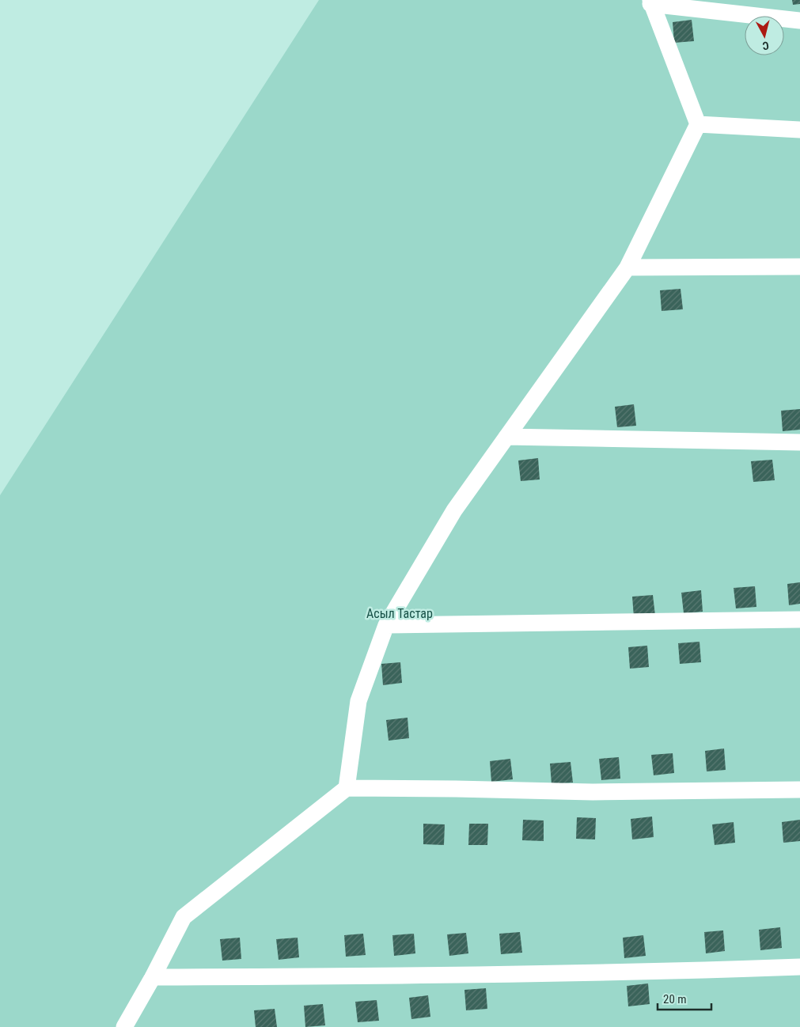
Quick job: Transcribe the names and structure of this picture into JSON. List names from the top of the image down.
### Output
{
  "parks": ["Асыл Тастар"],
  "scale_bar": "20 m",
  "north": "bottom"
}
